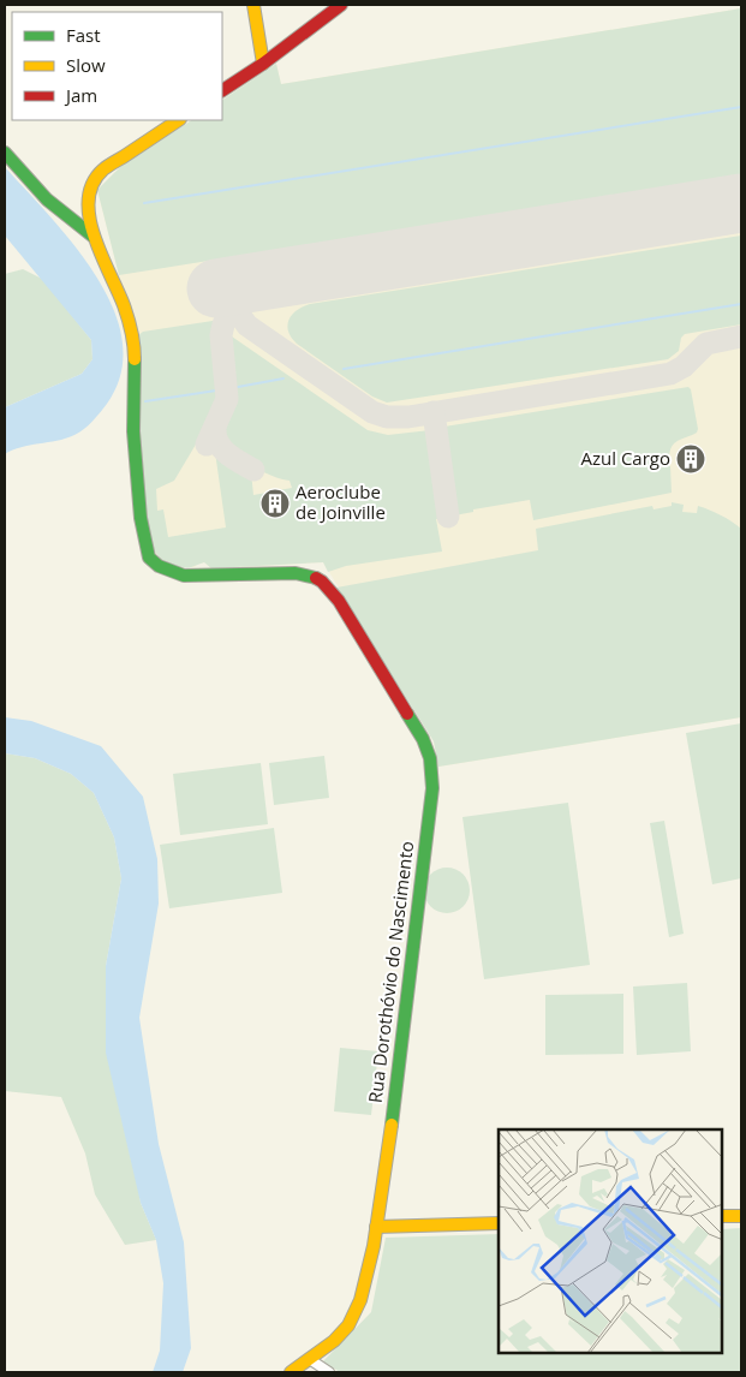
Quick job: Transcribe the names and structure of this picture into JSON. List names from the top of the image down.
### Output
{
  "streets": {
    "street": ["Rua Dorothóvio do Nascimento"]
  },
  "places": {
    "building": ["Azul Cargo", "Aeroclube de Joinville"]
  },
  "legend": ["Fast", "Slow", "Jam"]
}
